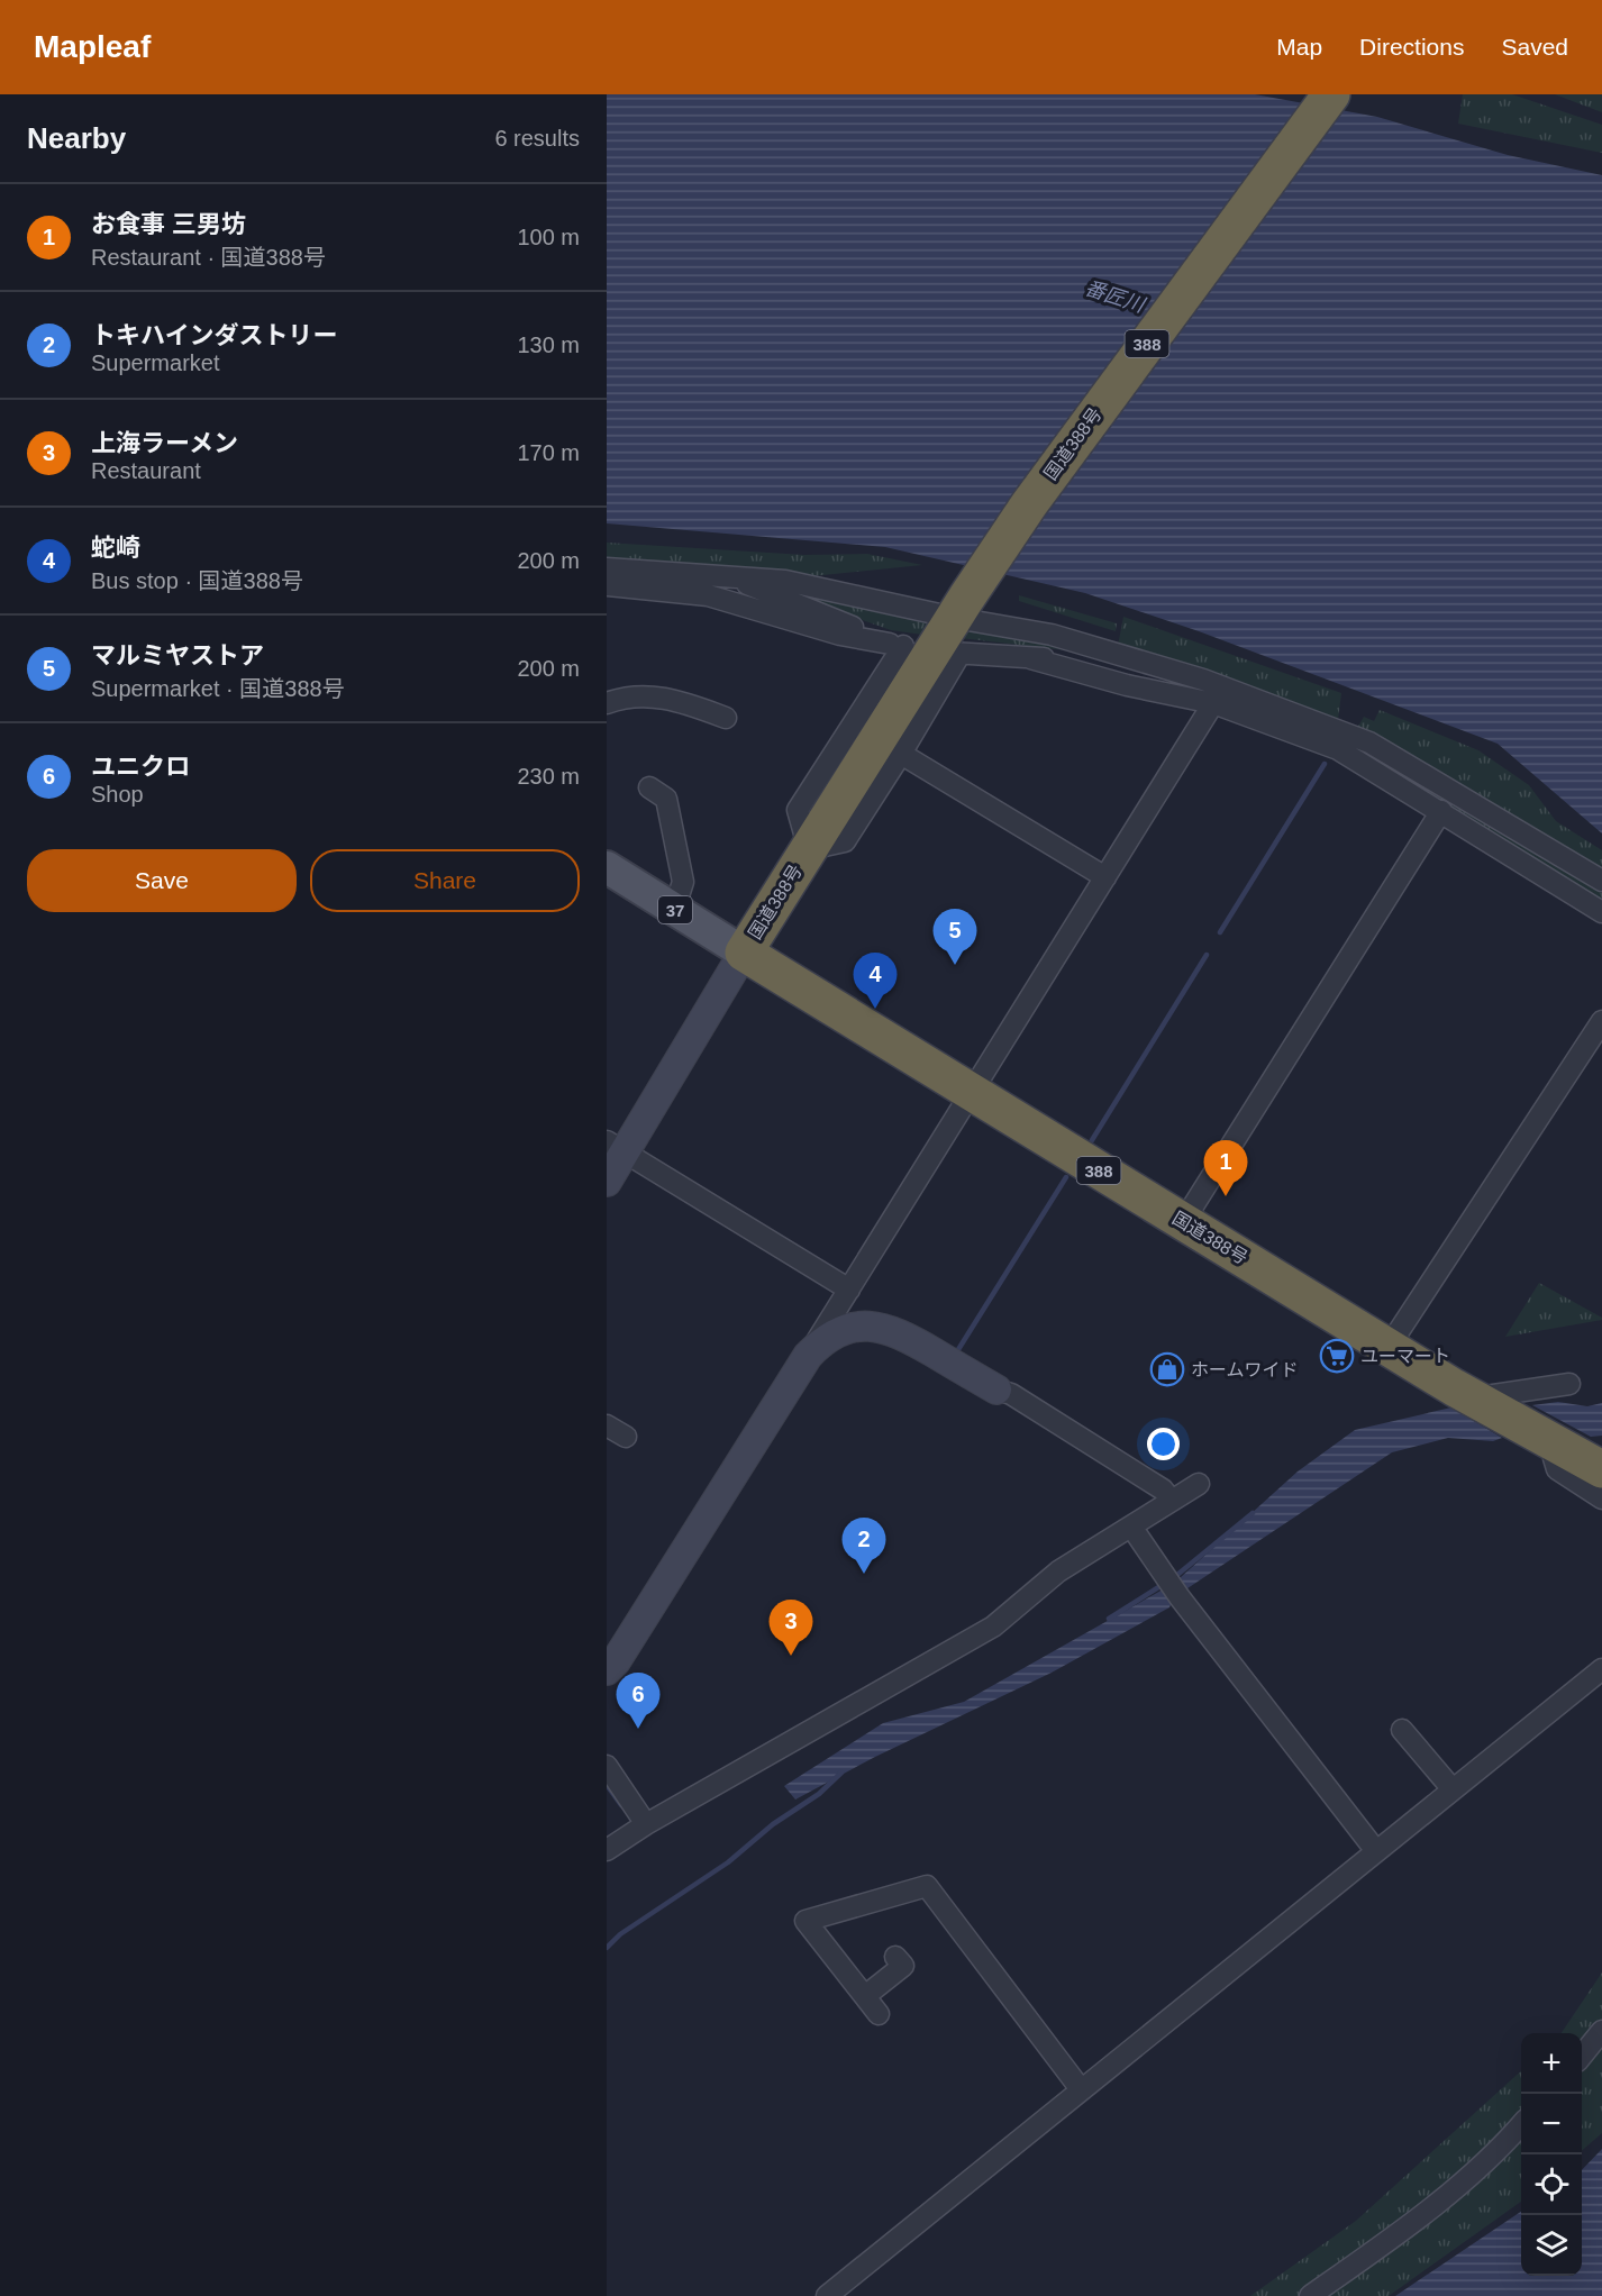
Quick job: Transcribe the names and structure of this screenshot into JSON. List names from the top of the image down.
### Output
{
  "streets": {
    "highway": ["388", "国道388号"],
    "main road": ["37"]
  },
  "crossings": [
    ["国道388号", "37"]
  ],
  "water": ["番匠川"],
  "places": {
    "supermarket": ["ユーマート"],
    "shop": ["ホームワイド"]
  },
  "page": {
    "header": "Mapleaf",
    "nav": ["Map", "Directions", "Saved"],
    "heading": ["Nearby", "6 results"],
    "list": [
      {
        "mark": "1",
        "name": "お食事 三男坊",
        "note": "Restaurant · 国道388号",
        "value": "100 m"
      },
      {
        "mark": "2",
        "name": "トキハインダストリー",
        "note": "Supermarket",
        "value": "130 m"
      },
      {
        "mark": "3",
        "name": "上海ラーメン",
        "note": "Restaurant",
        "value": "170 m"
      },
      {
        "mark": "4",
        "name": "蛇崎",
        "note": "Bus stop · 国道388号",
        "value": "200 m"
      },
      {
        "mark": "5",
        "name": "マルミヤストア",
        "note": "Supermarket · 国道388号",
        "value": "200 m"
      },
      {
        "mark": "6",
        "name": "ユニクロ",
        "note": "Shop",
        "value": "230 m"
      }
    ],
    "buttons": ["Save", "Share"],
    "pins": [
      "5",
      "4",
      "1",
      "2",
      "3",
      "6"
    ],
    "map_buttons": ["+", "−"]
  }
}
